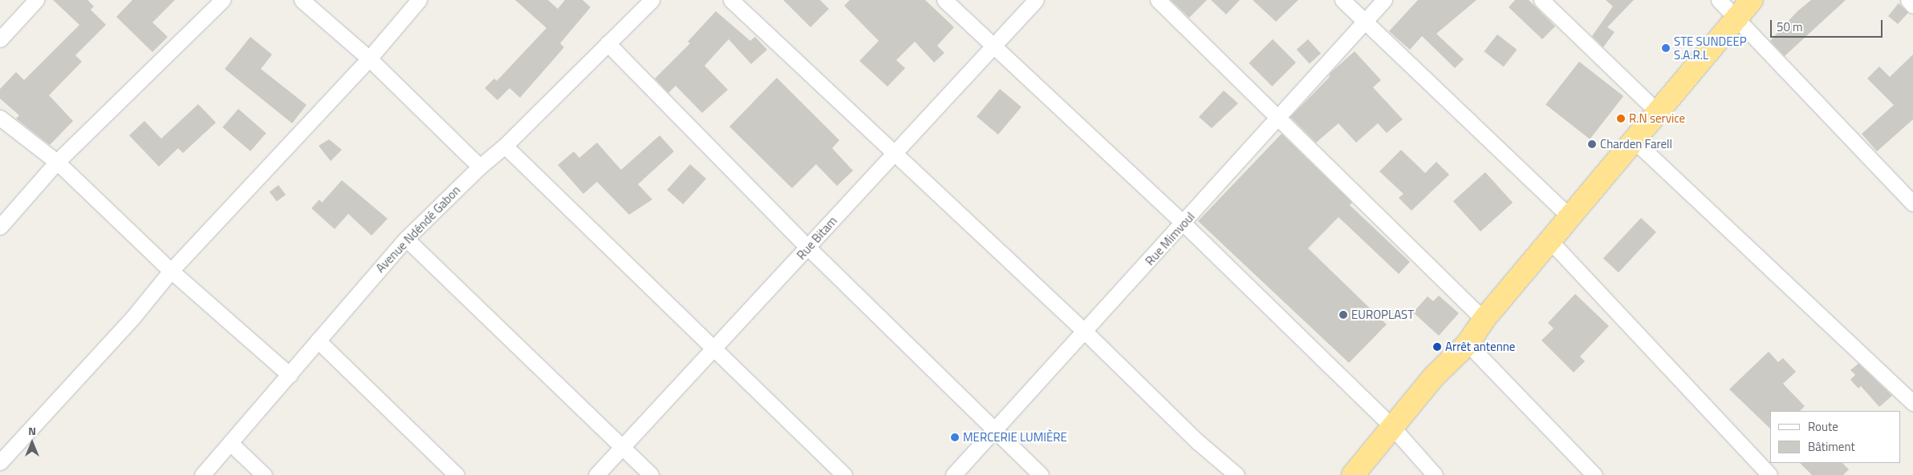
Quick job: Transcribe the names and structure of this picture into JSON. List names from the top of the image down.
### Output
{
  "streets": {
    "street": ["Avenue Ndéndé Gabon", "Rue Bitam", "Rue Mimvoul"]
  },
  "places": [
    "STE SUNDEEP S.A.R.L",
    "R.N service",
    "Charden Farell",
    "EUROPLAST",
    "Arrêt antenne",
    "MERCERIE LUMIÈRE"
  ],
  "legend": ["Route", "Bâtiment"],
  "scale_bar": "50 m",
  "north": "top"
}
